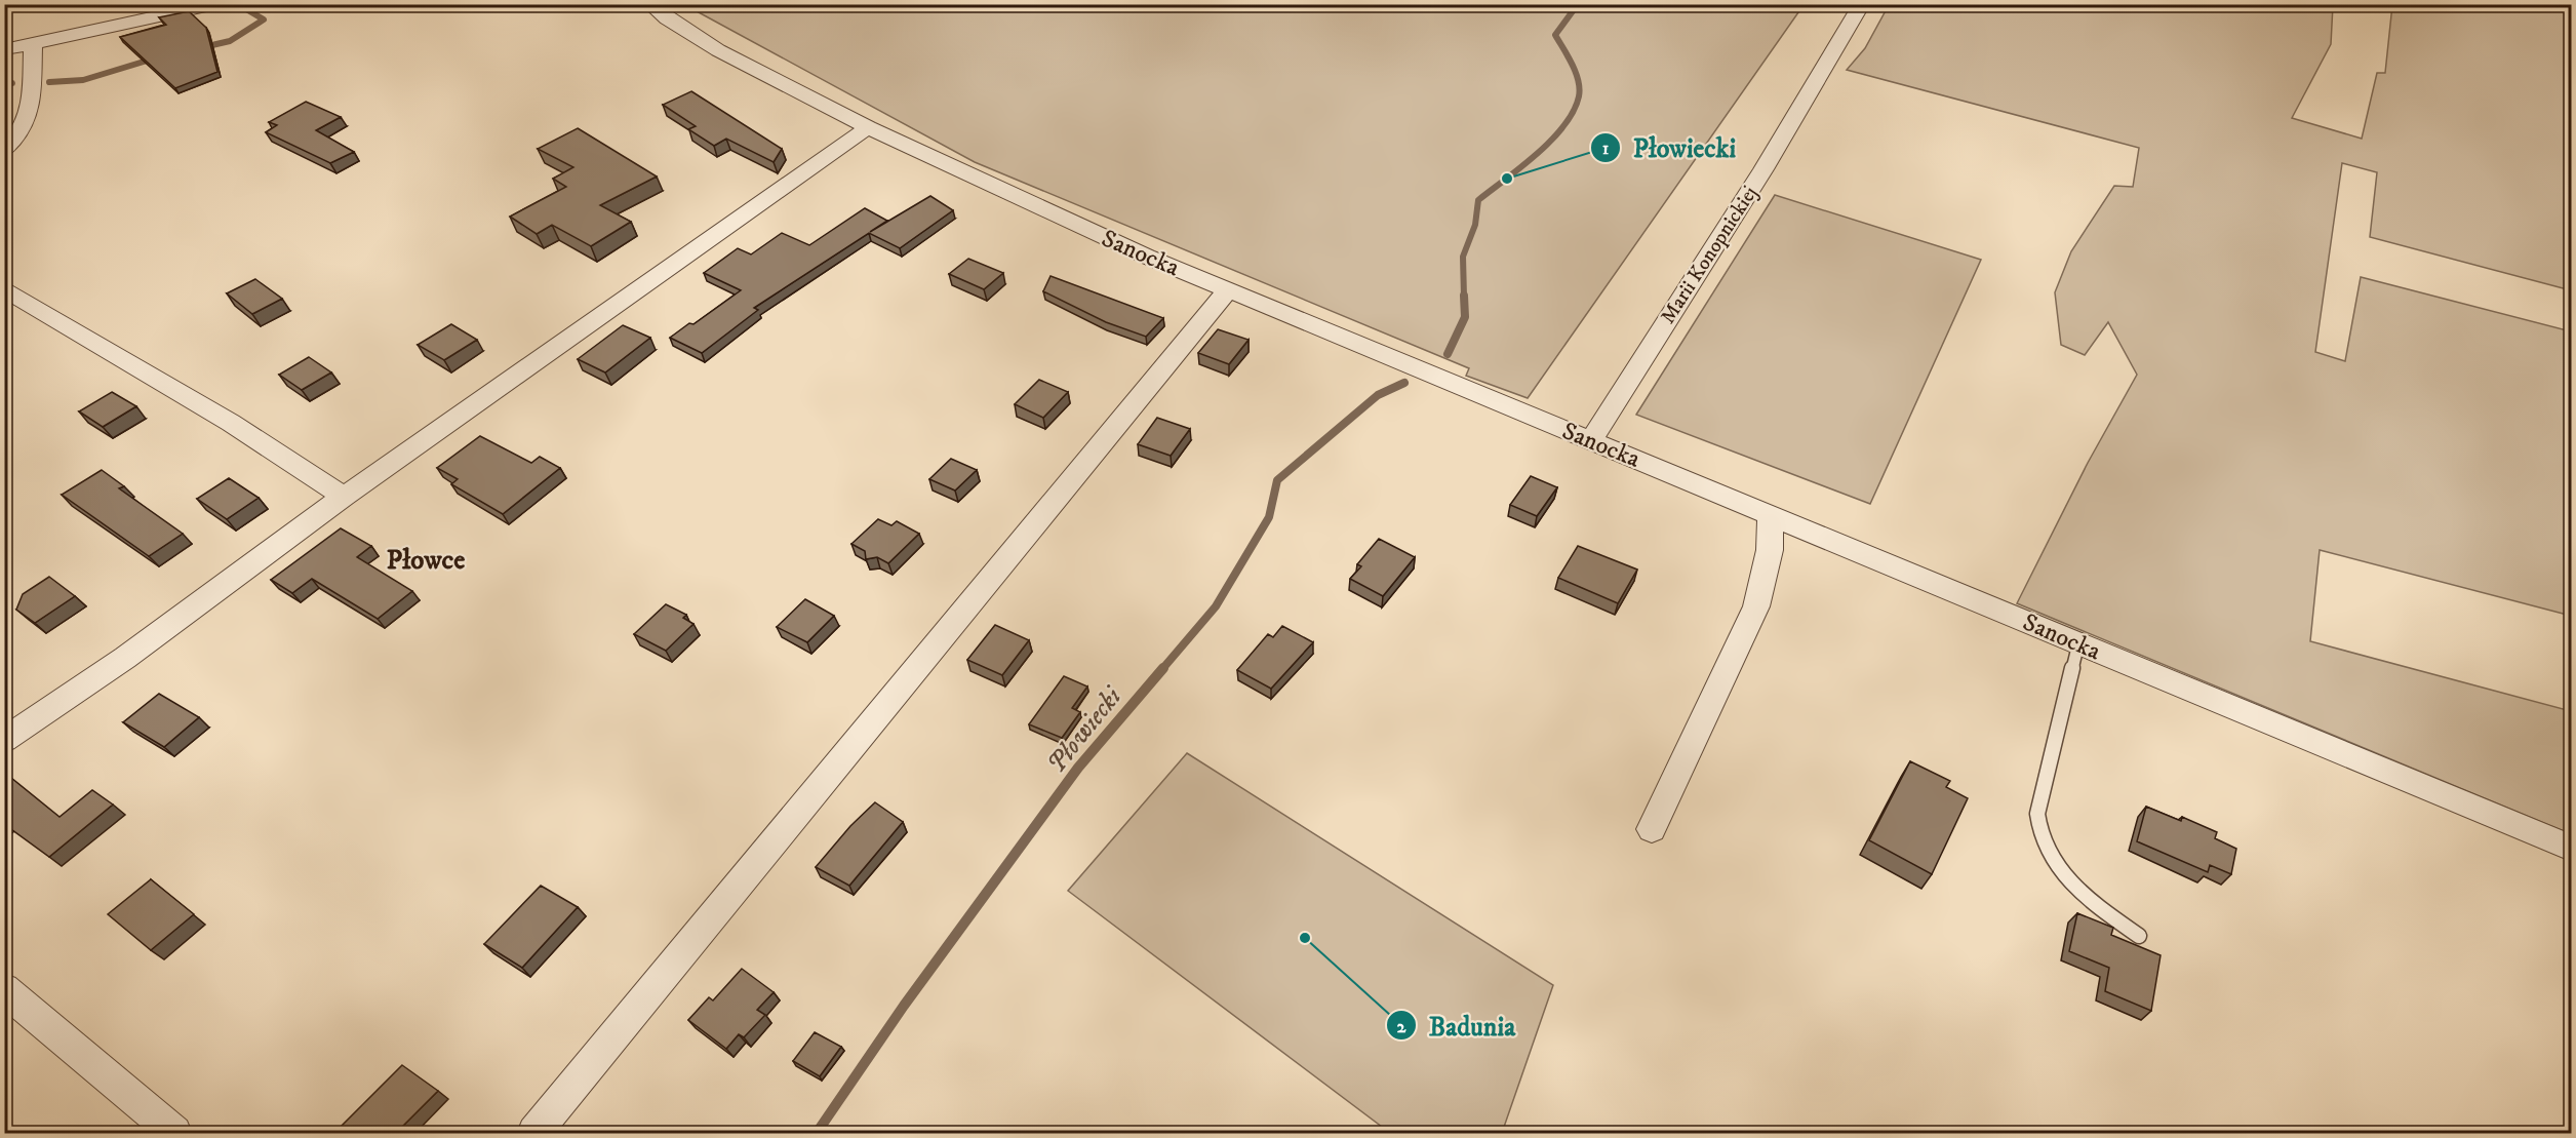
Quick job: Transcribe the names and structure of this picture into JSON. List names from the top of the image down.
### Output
{
  "streets": {
    "street": ["Sanocka", "Marii Konopnickiej"]
  },
  "crossings": [
    ["Sanocka", "Marii Konopnickiej"]
  ],
  "districts": ["Płowce"],
  "water": ["Płowiecki"],
  "places": ["Płowiecki", "Badunia"]
}
